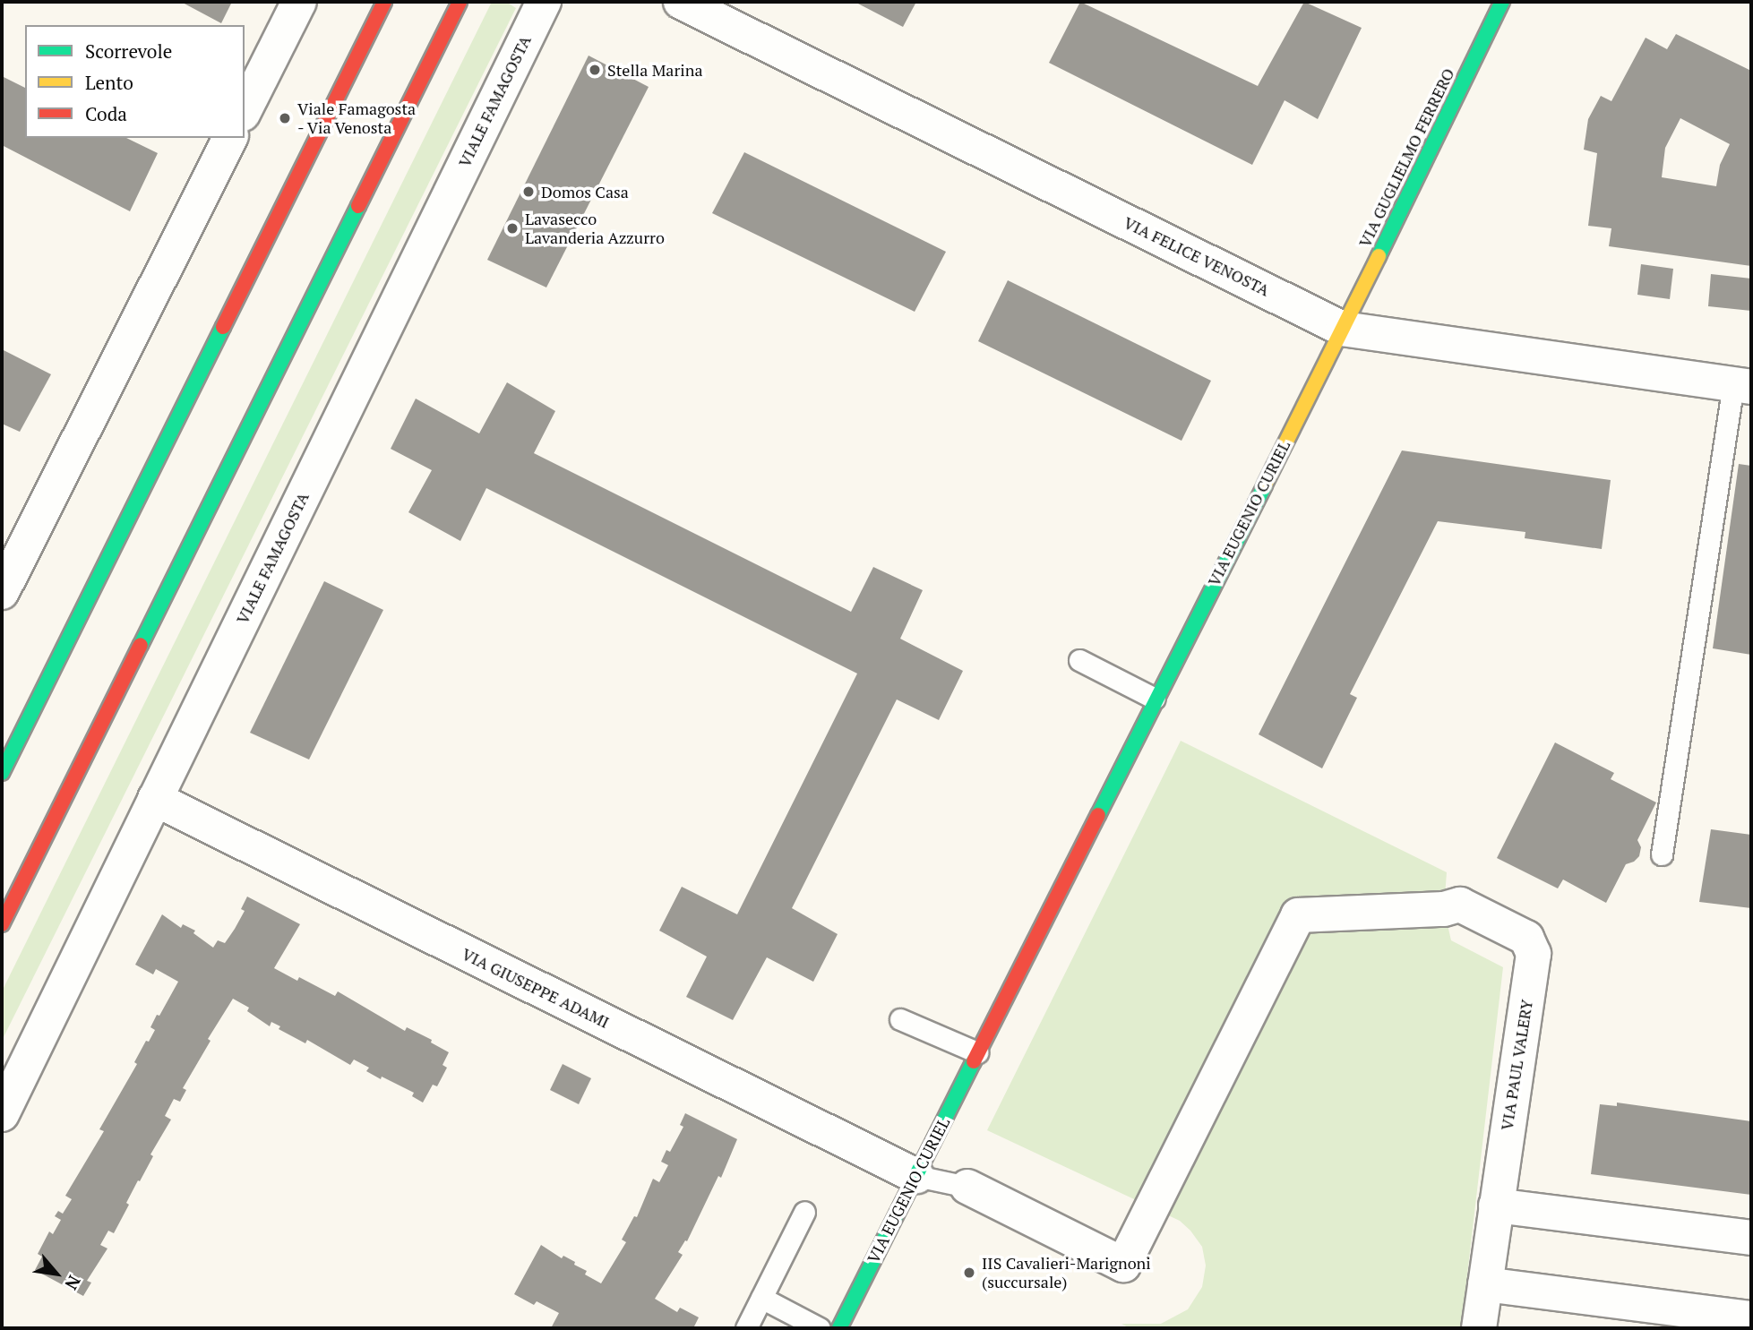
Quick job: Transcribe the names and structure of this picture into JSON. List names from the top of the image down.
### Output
{
  "streets": {
    "main road": ["VIA GUGLIELMO FERRERO", "VIA EUGENIO CURIEL"],
    "street": [
      "VIALE FAMAGOSTA",
      "VIA FELICE VENOSTA",
      "VIA GIUSEPPE ADAMI",
      "VIA PAUL VALERY"
    ]
  },
  "crossings": [
    ["VIALE FAMAGOSTA", "VIA GIUSEPPE ADAMI"],
    ["VIA GUGLIELMO FERRERO", "VIA FELICE VENOSTA"],
    ["VIA GUGLIELMO FERRERO", "VIA EUGENIO CURIEL"],
    ["VIA FELICE VENOSTA", "VIA EUGENIO CURIEL"],
    ["VIA EUGENIO CURIEL", "VIA GIUSEPPE ADAMI"]
  ],
  "places": [
    "Stella Marina",
    "Viale Famagosta - Via Venosta",
    "Domos Casa",
    "Lavasecco Lavanderia Azzurro",
    "IIS Cavalieri-Marignoni (succursale)"
  ],
  "legend": ["Scorrevole", "Lento", "Coda"],
  "north": "bottom right"
}
